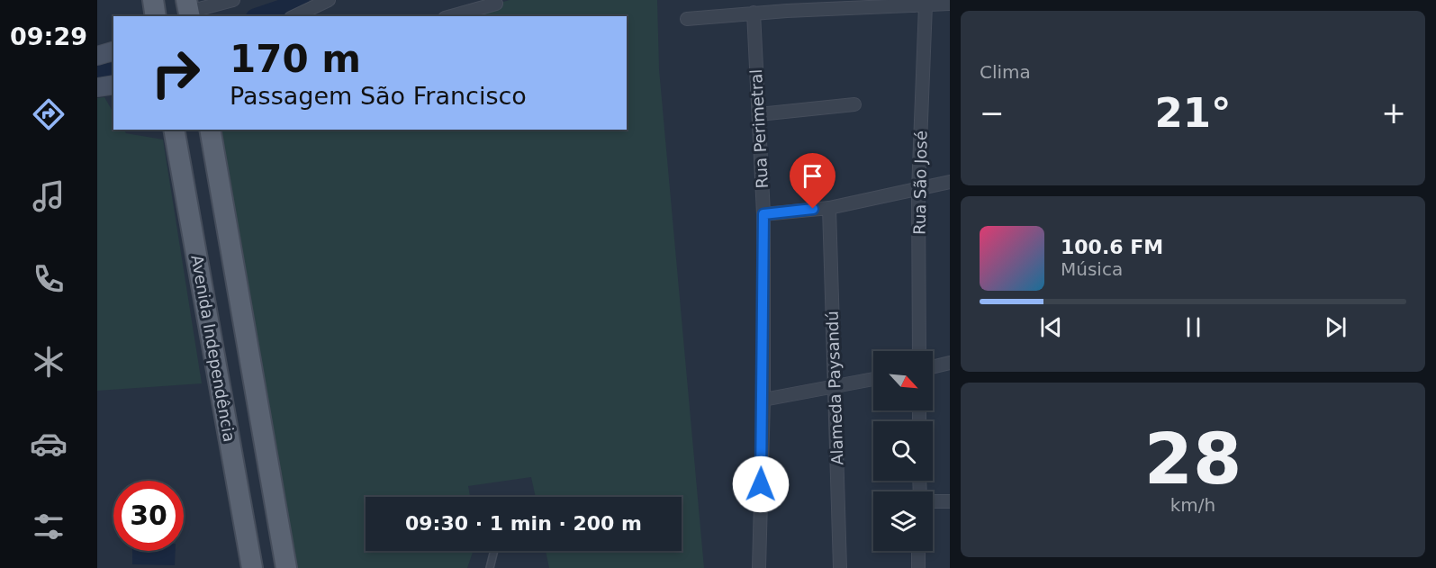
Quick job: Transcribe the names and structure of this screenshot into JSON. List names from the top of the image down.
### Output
{
  "streets": {
    "main road": ["Avenida Independência"],
    "street": ["Rua Perimetral", "Rua São José", "Alameda Paysandú"]
  },
  "north": "bottom right",
  "page": {
    "tabs": "09:29",
    "tile": [
      "Clima",
      ["28", "km/h"]
    ],
    "turn": ["170 m", "Passagem São Francisco"],
    "heat": ["−", "21°", "+"],
    "song": ["100.6 FM", "Música"],
    "limit": "30",
    "trip": "09:30 · 1 min · 200 m"
  }
}
